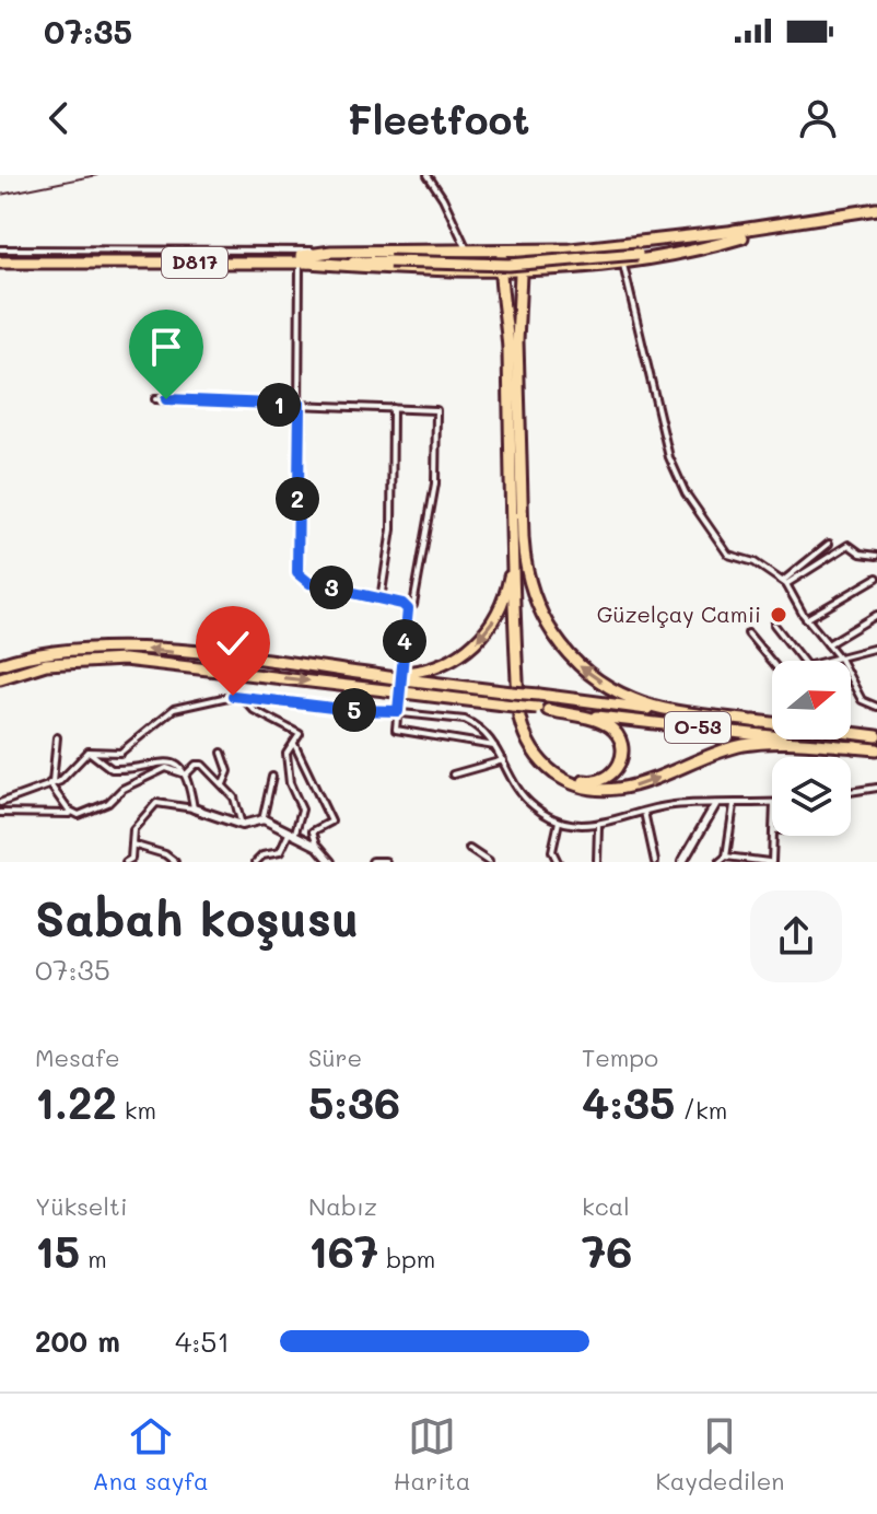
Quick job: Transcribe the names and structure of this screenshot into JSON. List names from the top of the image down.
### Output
{
  "streets": {
    "highway": ["D817", "O-53"]
  },
  "places": ["Güzelçay Camii"],
  "north": "right",
  "page": {
    "status": "07:35",
    "header": "Fleetfoot",
    "pins": [
      "1",
      "2",
      "3",
      "4",
      "5"
    ],
    "heading": ["Sabah koşusu", "07:35"],
    "stats": [
      ["Mesafe", "1.22 km"],
      ["Süre", "5:36"],
      ["Tempo", "4:35 /km"],
      ["Yükselti", "15 m"],
      ["Nabız", "167 bpm"],
      ["kcal", "76"]
    ],
    "list": [
      {
        "name": "200 m",
        "note": "4:51"
      }
    ],
    "tabs": ["Ana sayfa", "Harita", "Kaydedilen"]
  }
}
